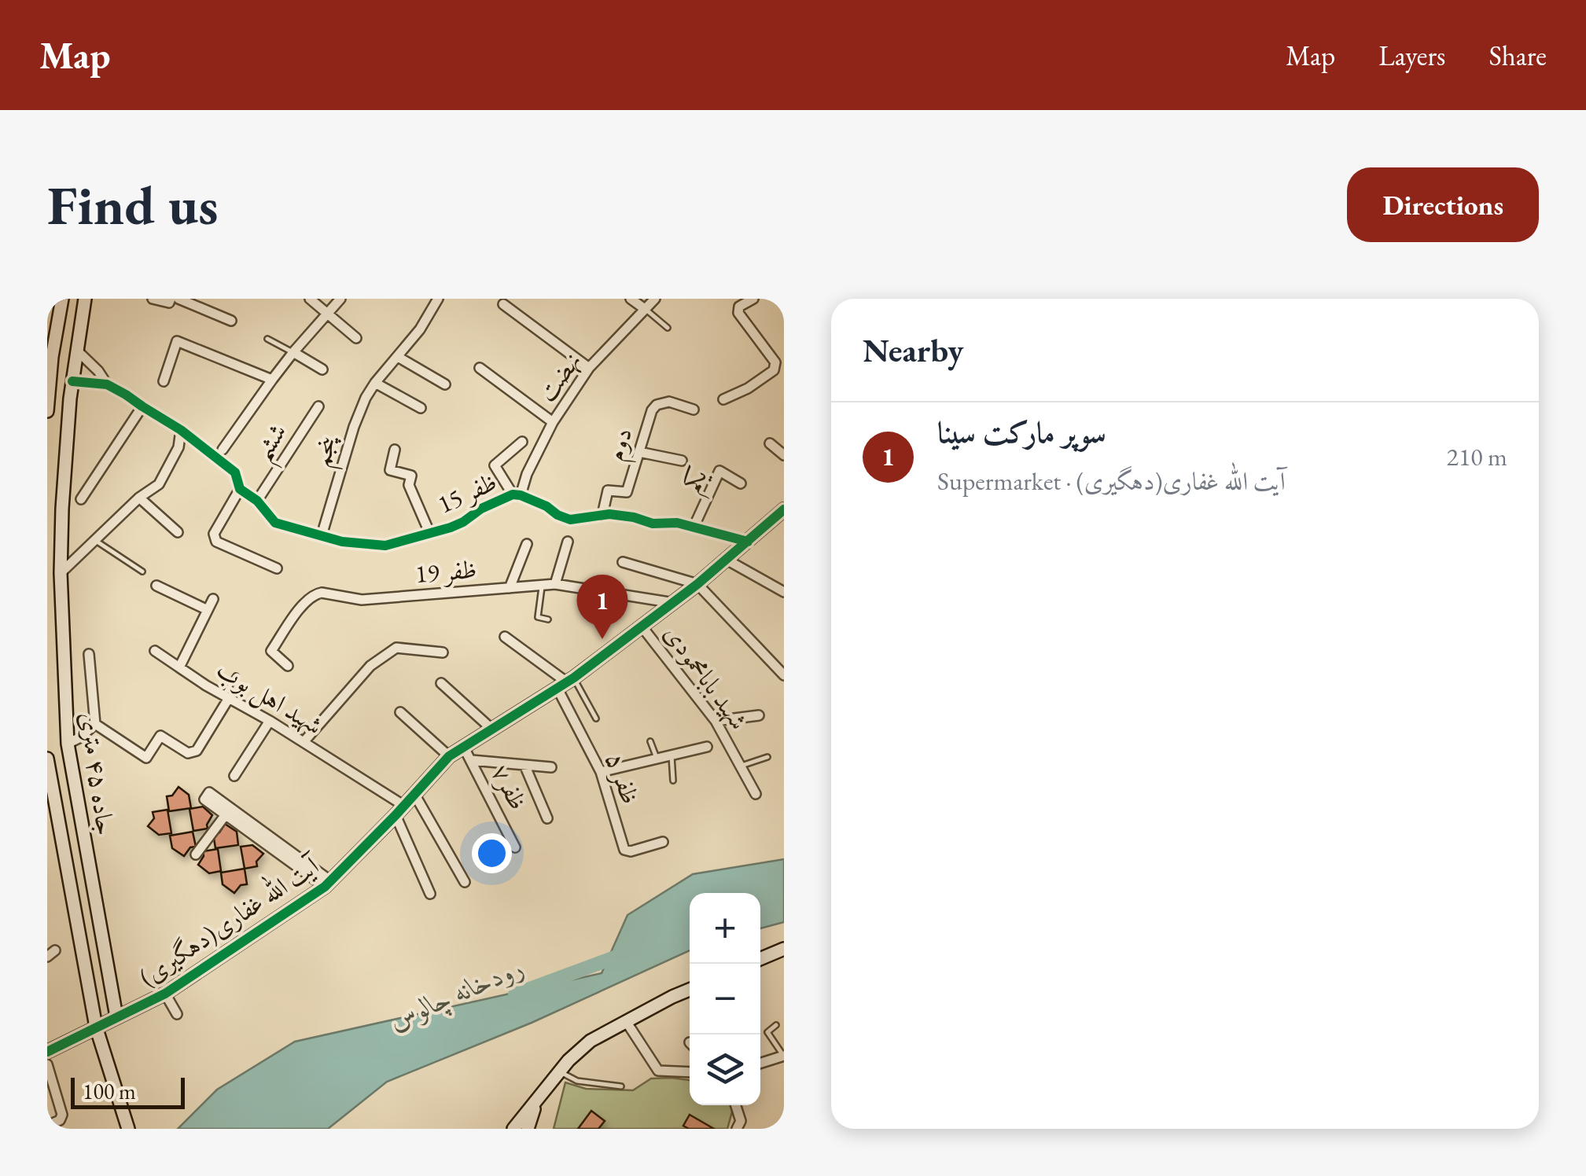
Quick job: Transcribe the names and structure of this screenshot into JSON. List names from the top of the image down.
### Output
{
  "streets": {
    "street": [
      "نهضت",
      "ششم",
      "دوم",
      "پنجم",
      "یکم",
      "ظفر 15",
      "ظفر 19",
      "شهید بابامحمودی",
      "شهید اهل بوب",
      "جاده ۴۵ متری",
      "ظفر ۵",
      "ظفر۷",
      "آیت الله غفاری(دهگیری)"
    ]
  },
  "crossings": [
    ["نهضت", "ظفر 15"],
    ["ششم", "ظفر 15"],
    ["دوم", "ظفر 15"],
    ["پنجم", "ظفر 15"],
    ["یکم", "ظفر 15"],
    ["ظفر 15", "آیت الله غفاری(دهگیری)"],
    ["ظفر 19", "آیت الله غفاری(دهگیری)"],
    ["شهید بابامحمودی", "آیت الله غفاری(دهگیری)"],
    ["شهید اهل بوب", "آیت الله غفاری(دهگیری)"],
    ["جاده ۴۵ متری", "آیت الله غفاری(دهگیری)"],
    ["ظفر ۵", "آیت الله غفاری(دهگیری)"],
    ["ظفر۷", "آیت الله غفاری(دهگیری)"]
  ],
  "water": ["رودخانه چالوس"],
  "scale_bar": "100 m",
  "page": {
    "header": "Map",
    "nav": ["Map", "Layers", "Share"],
    "buttons": "Directions",
    "title": "Find us",
    "heading": "Nearby",
    "list": [
      {
        "mark": "1",
        "name": "سوپر مارکت سینا",
        "note": "Supermarket · آیت الله غفاری(دهگیری)",
        "value": "210 m"
      }
    ],
    "pins": "1",
    "map_buttons": ["+", "−"],
    "scale": "100 m"
  }
}
